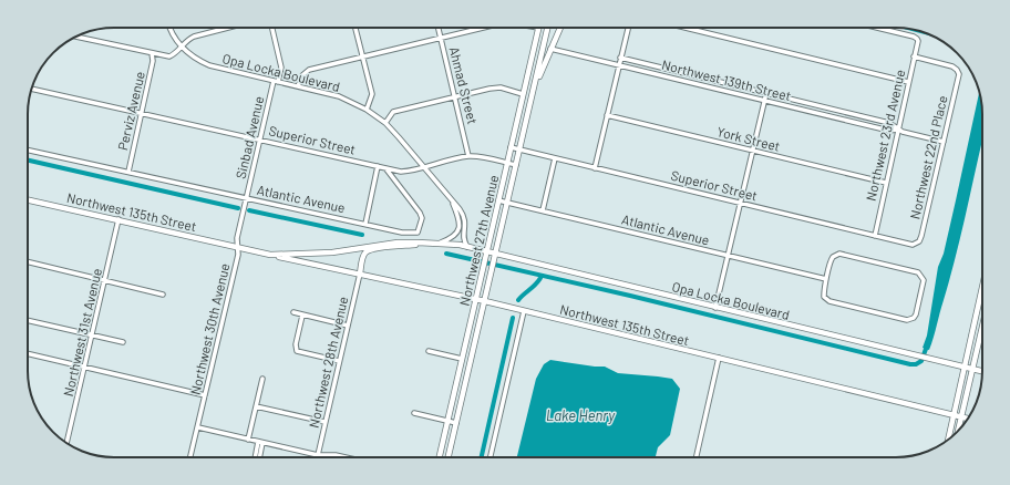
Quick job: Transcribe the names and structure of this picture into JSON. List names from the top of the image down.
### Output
{
  "streets": {
    "main road": ["Opa Locka Boulevard", "Northwest 135th Street", "Northwest 27th Avenue"],
    "street": [
      "Northwest 139th Street",
      "Ahmad Street",
      "Perviz Avenue",
      "Northwest 23rd Avenue",
      "Sinbad Avenue",
      "York Street",
      "Superior Street",
      "Northwest 22nd Place",
      "Atlantic Avenue",
      "Northwest 30th Avenue",
      "Northwest 31st Avenue",
      "Northwest 28th Avenue"
    ]
  },
  "crossings": [
    ["Opa Locka Boulevard", "Sinbad Avenue"],
    ["Opa Locka Boulevard", "Superior Street"],
    ["Opa Locka Boulevard", "Northwest 135th Street"],
    ["Opa Locka Boulevard", "Northwest 27th Avenue"],
    ["Opa Locka Boulevard", "Northwest 30th Avenue"],
    ["Northwest 139th Street", "Northwest 23rd Avenue"],
    ["Northwest 139th Street", "Northwest 22nd Place"],
    ["Ahmad Street", "Superior Street"],
    ["Perviz Avenue", "Superior Street"],
    ["Perviz Avenue", "Atlantic Avenue"],
    ["Northwest 23rd Avenue", "York Street"],
    ["Northwest 23rd Avenue", "Superior Street"],
    ["Northwest 23rd Avenue", "Northwest 22nd Place"],
    ["Sinbad Avenue", "Superior Street"],
    ["Sinbad Avenue", "Atlantic Avenue"],
    ["Sinbad Avenue", "Northwest 30th Avenue"],
    ["Superior Street", "Northwest 22nd Place"],
    ["Superior Street", "Atlantic Avenue"],
    ["Superior Street", "Northwest 27th Avenue"],
    ["Atlantic Avenue", "Northwest 27th Avenue"],
    ["Atlantic Avenue", "Northwest 30th Avenue"],
    ["Northwest 135th Street", "Northwest 27th Avenue"],
    ["Northwest 135th Street", "Northwest 30th Avenue"],
    ["Northwest 135th Street", "Northwest 31st Avenue"],
    ["Northwest 135th Street", "Northwest 28th Avenue"]
  ],
  "water": ["Lake Henry"]
}
